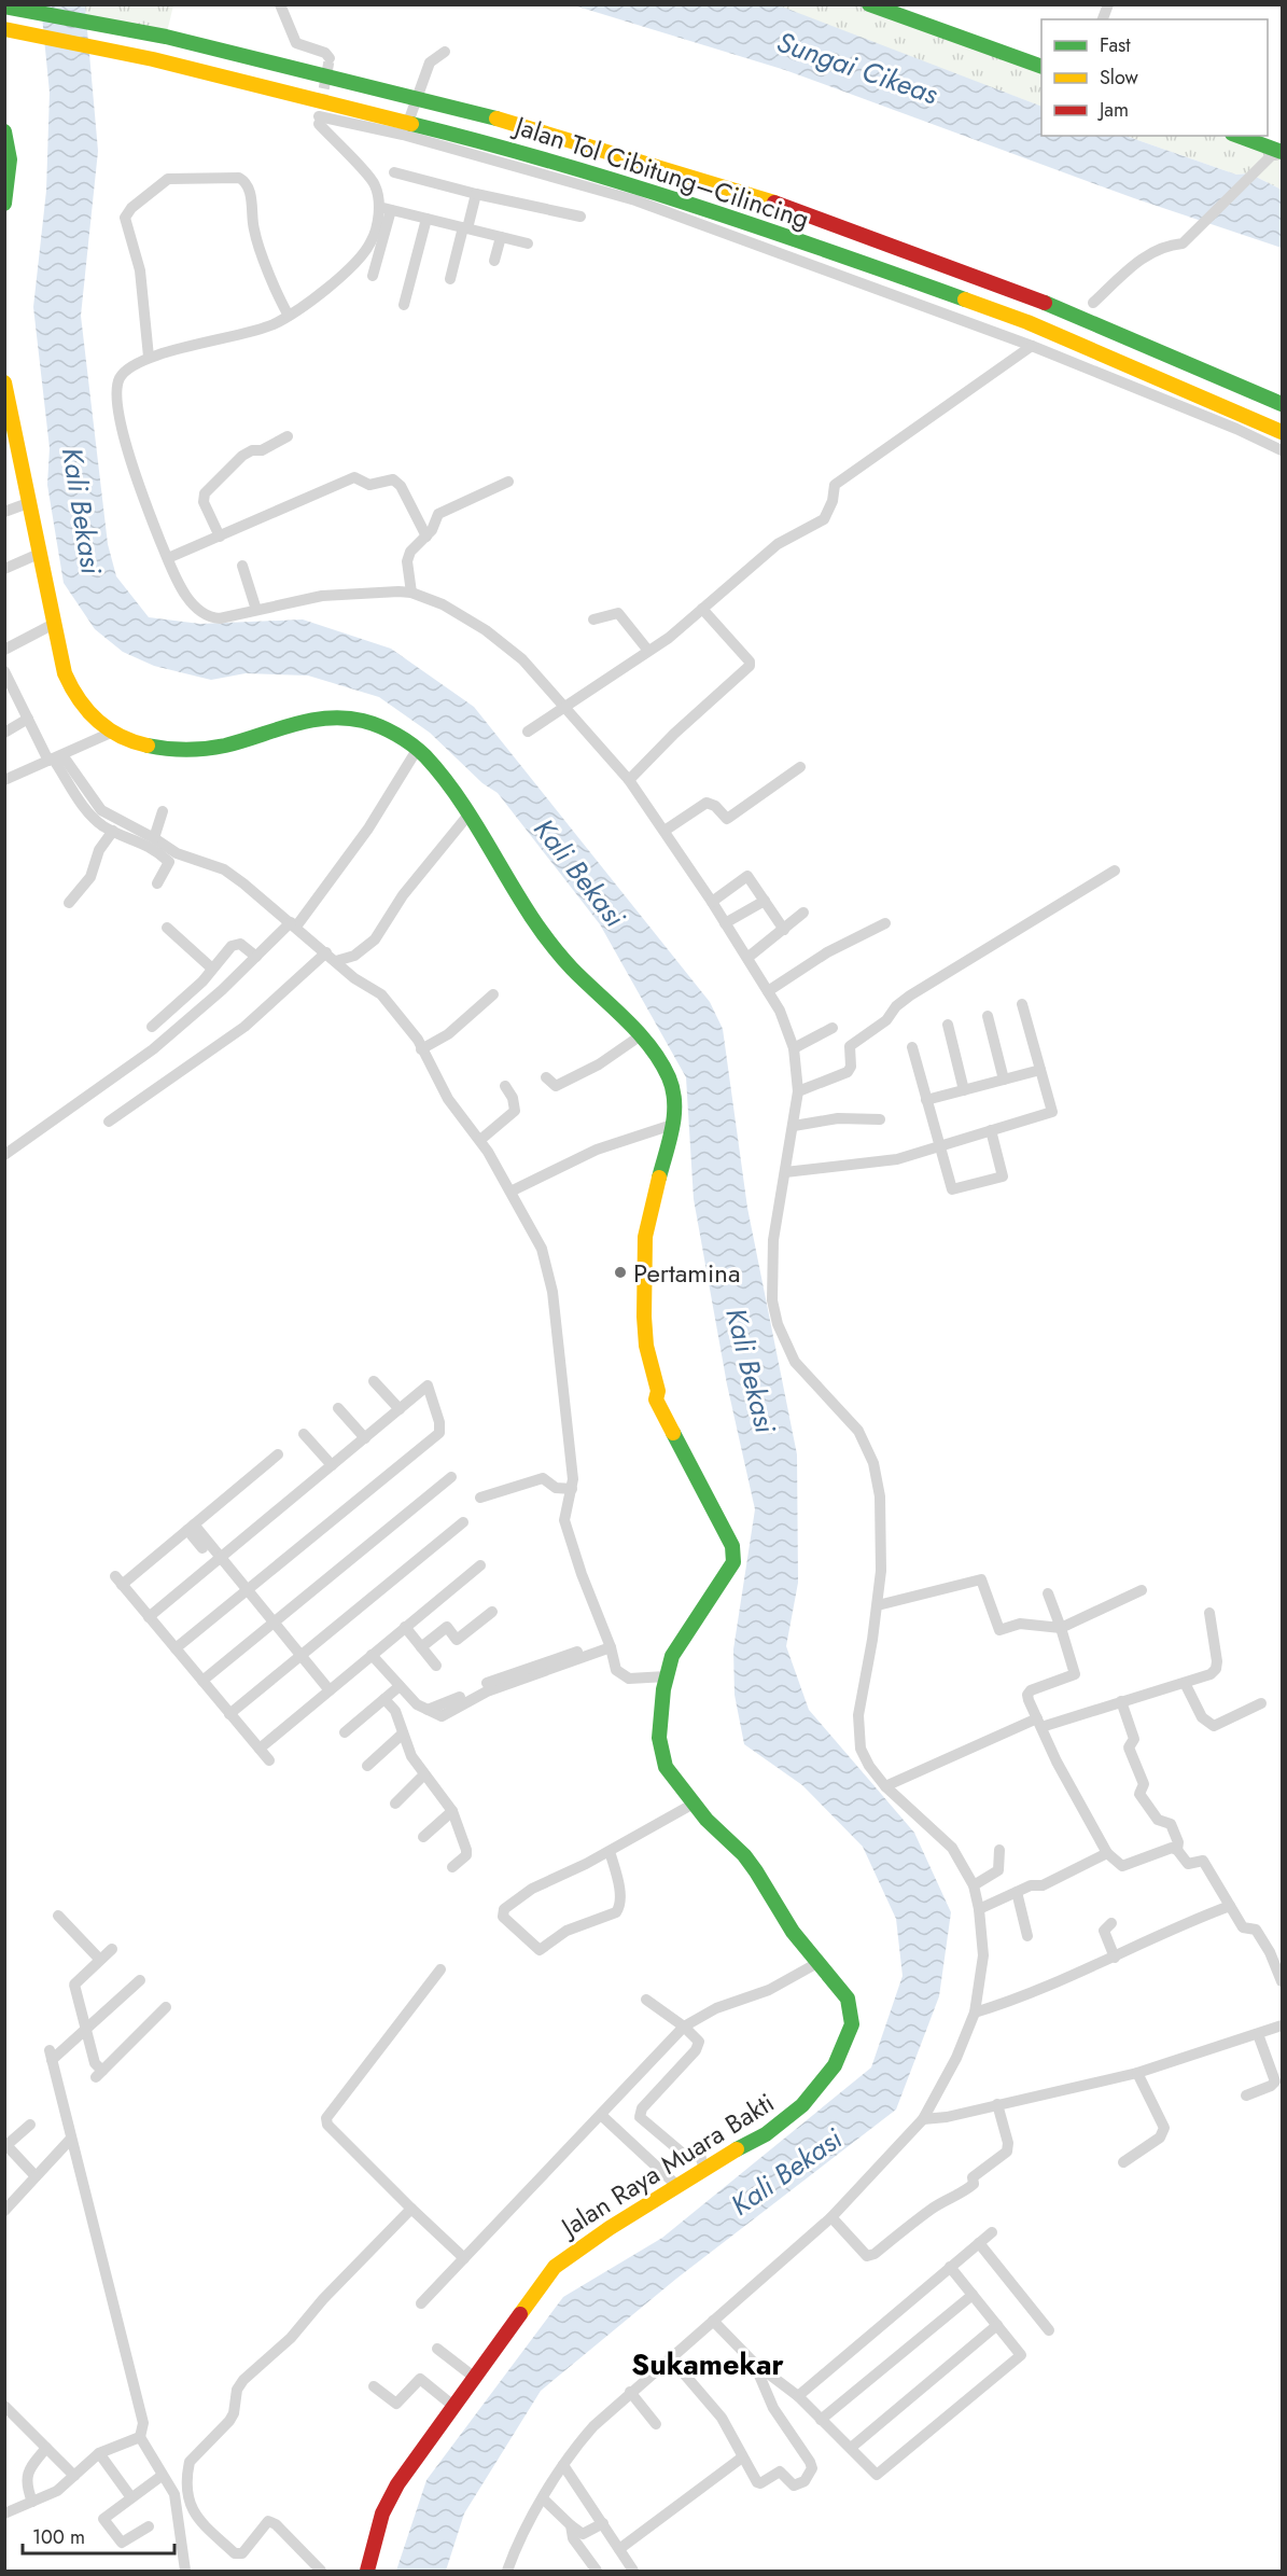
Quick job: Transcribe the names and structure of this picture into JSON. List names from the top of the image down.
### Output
{
  "streets": {
    "main road": ["Jalan Tol Cibitung–Cilincing", "Jalan Raya Muara Bakti"]
  },
  "districts": ["Sukamekar"],
  "water": ["Sungai Cikeas", "Kali Bekasi"],
  "places": ["Pertamina"],
  "legend": ["Fast", "Slow", "Jam"],
  "scale_bar": "100 m"
}
